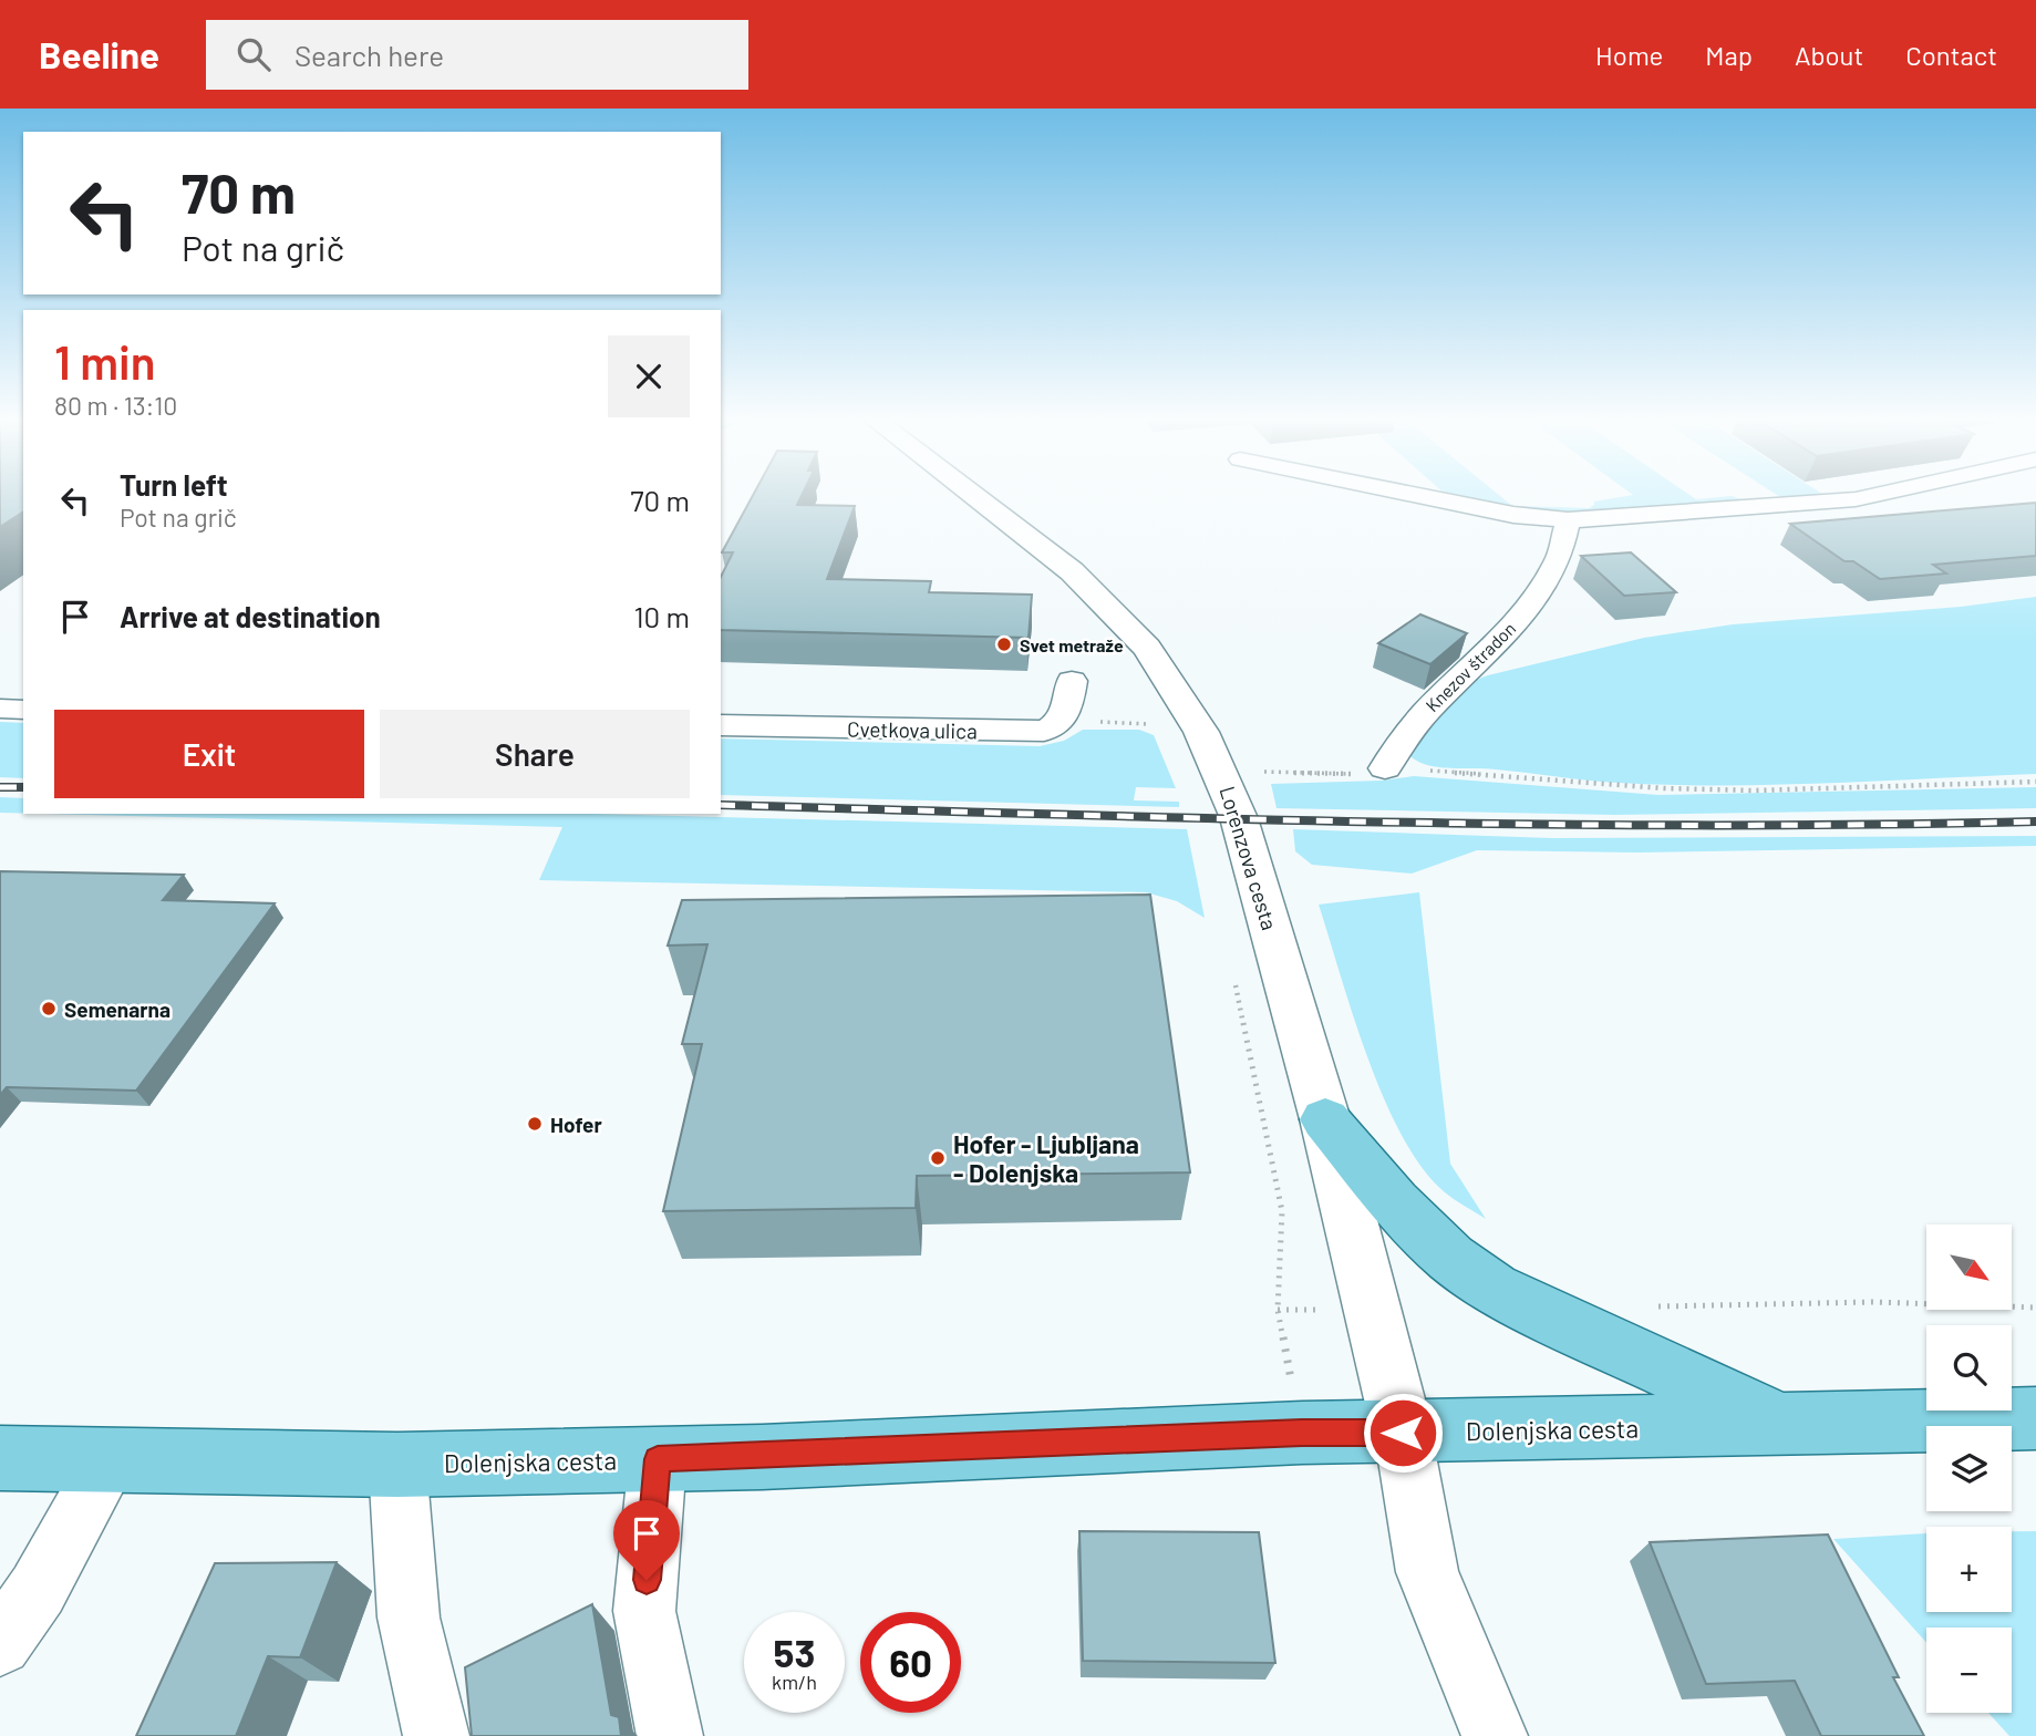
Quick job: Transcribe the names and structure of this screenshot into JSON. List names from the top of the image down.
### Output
{
  "streets": {
    "main road": ["Dolenjska cesta"],
    "street": ["Knezov štradon", "Cvetkova ulica", "Lorenzova cesta"]
  },
  "crossings": [
    ["Lorenzova cesta", "Dolenjska cesta"]
  ],
  "places": [
    "Svet metraže",
    "Semenarna",
    "Hofer",
    "Hofer - Ljubljana - Dolenjska"
  ],
  "north": "bottom right",
  "page": {
    "header": "Beeline",
    "search": "Search here",
    "nav": [
      "Home",
      "Map",
      "About",
      "Contact"
    ],
    "turn": ["70 m", "Pot na grič"],
    "heading": ["1 min", "80 m · 13:10"],
    "list": [
      {
        "name": "Turn left",
        "note": "Pot na grič",
        "value": "70 m"
      },
      {
        "name": "Arrive at destination",
        "value": "10 m"
      }
    ],
    "buttons": ["Exit", "Share"],
    "map_buttons": ["+", "−"],
    "speed": "53 km/h",
    "limit": "60"
  }
}
